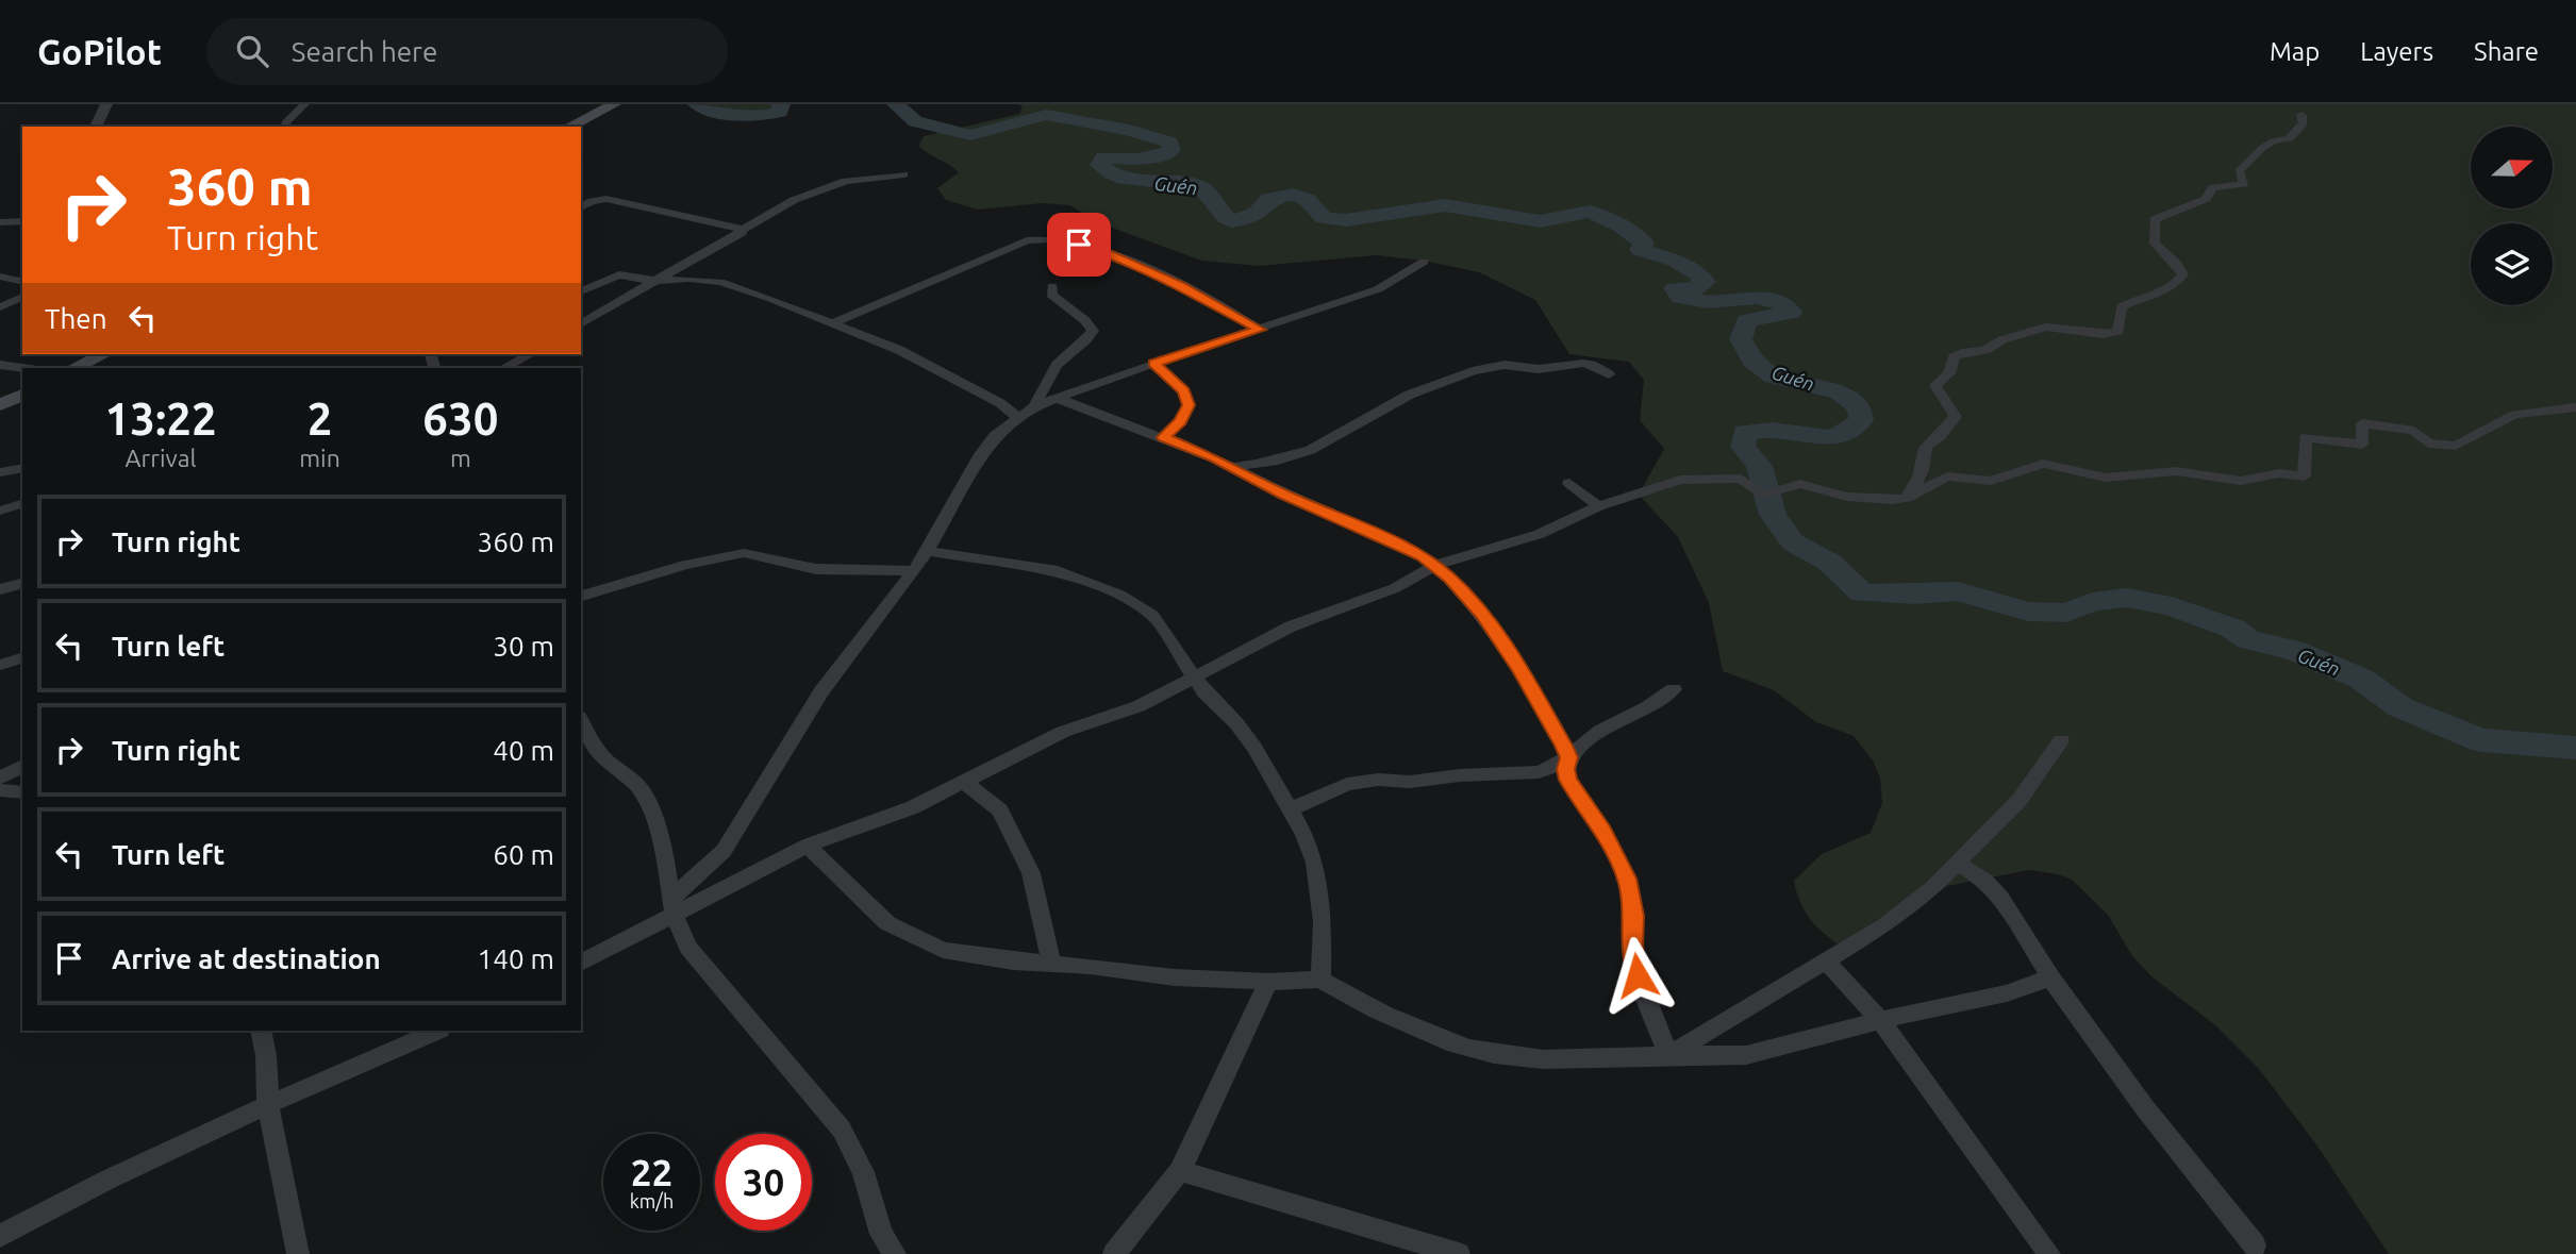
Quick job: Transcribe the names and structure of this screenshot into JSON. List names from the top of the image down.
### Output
{
  "water": ["Guén"],
  "north": "right",
  "page": {
    "header": "GoPilot",
    "search": "Search here",
    "nav": ["Map", "Layers", "Share"],
    "turn": ["360 m", "Turn right"],
    "then": "Then",
    "eta": [
      "13:22",
      "Arrival",
      "2",
      "min",
      "630",
      "m"
    ],
    "list": [
      {
        "name": "Turn right",
        "value": "360 m"
      },
      {
        "name": "Turn left",
        "value": "30 m"
      },
      {
        "name": "Turn right",
        "value": "40 m"
      },
      {
        "name": "Turn left",
        "value": "60 m"
      },
      {
        "name": "Arrive at destination",
        "value": "140 m"
      }
    ],
    "speed": "22 km/h",
    "limit": "30"
  }
}
